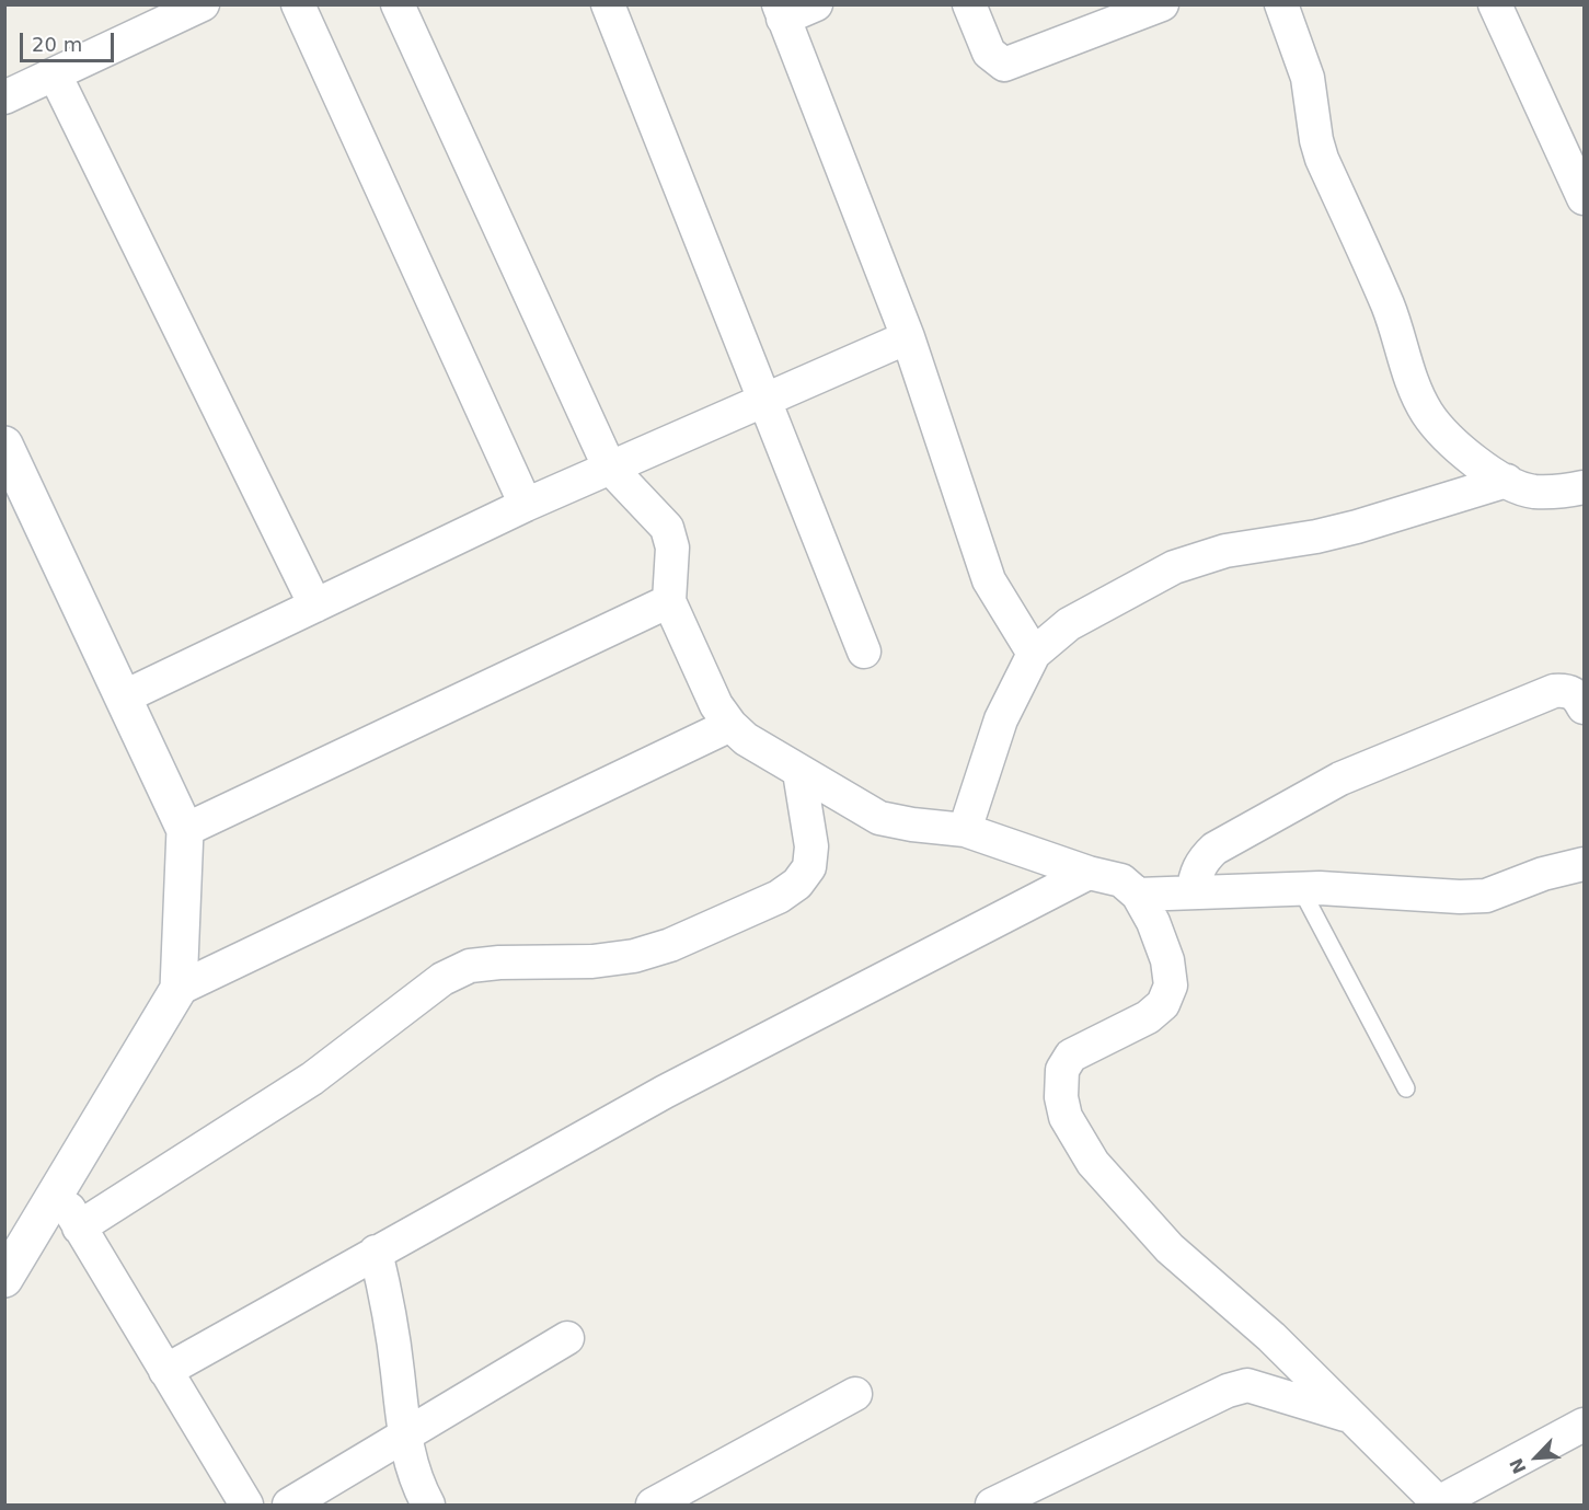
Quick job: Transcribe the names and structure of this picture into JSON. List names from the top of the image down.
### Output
{
  "scale_bar": "20 m",
  "north": "bottom left"
}
